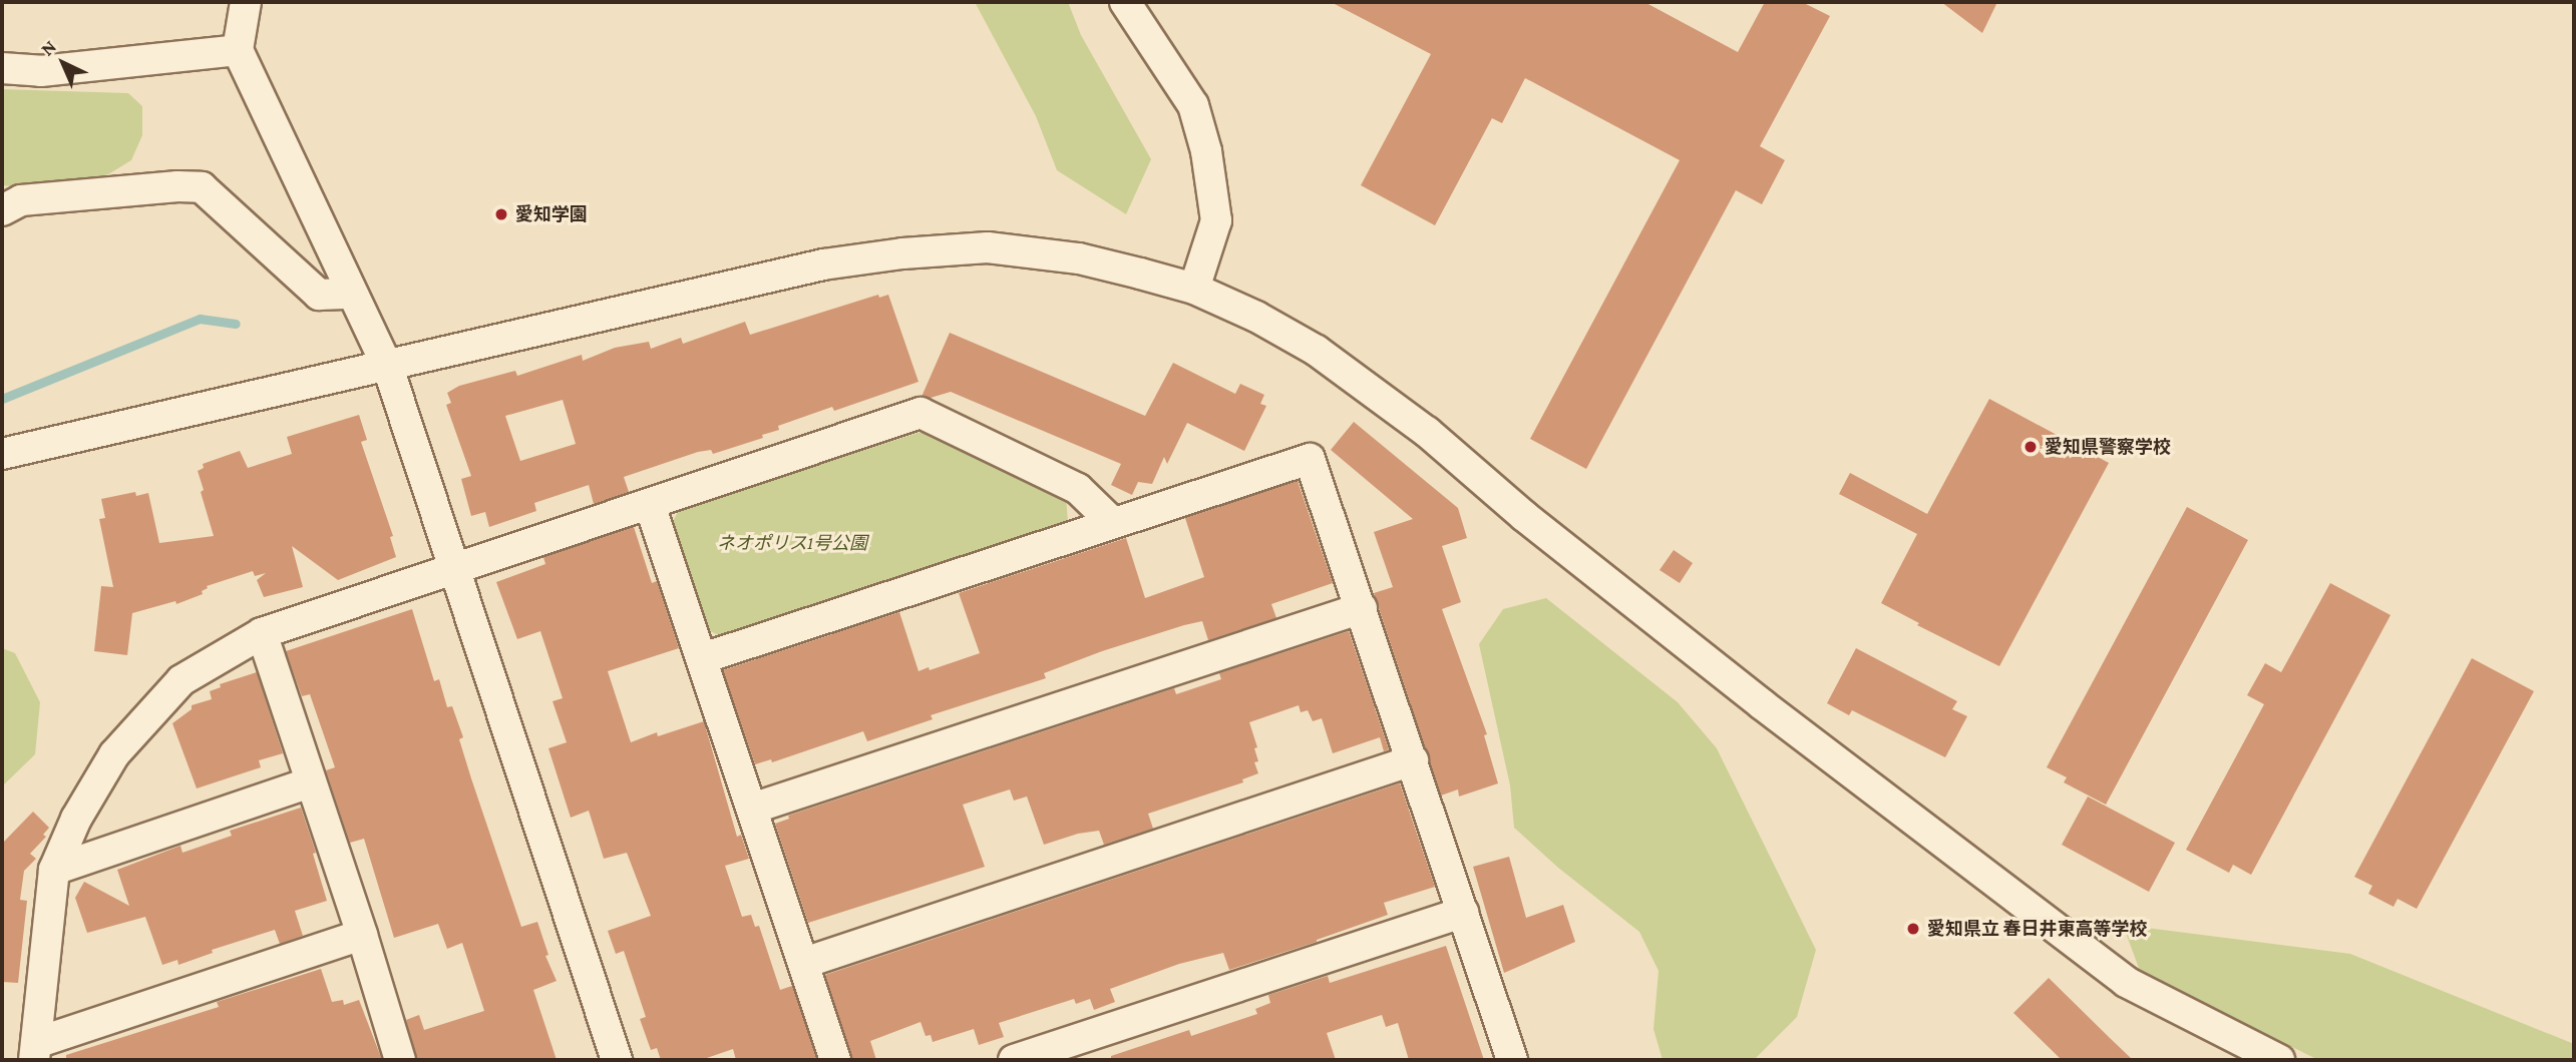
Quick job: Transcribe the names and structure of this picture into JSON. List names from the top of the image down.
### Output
{
  "parks": ["ネオポリス1号公園"],
  "places": ["愛知学園", "愛知県警察学校", "愛知県立 春日井東高等学校"],
  "north": "top left"
}
